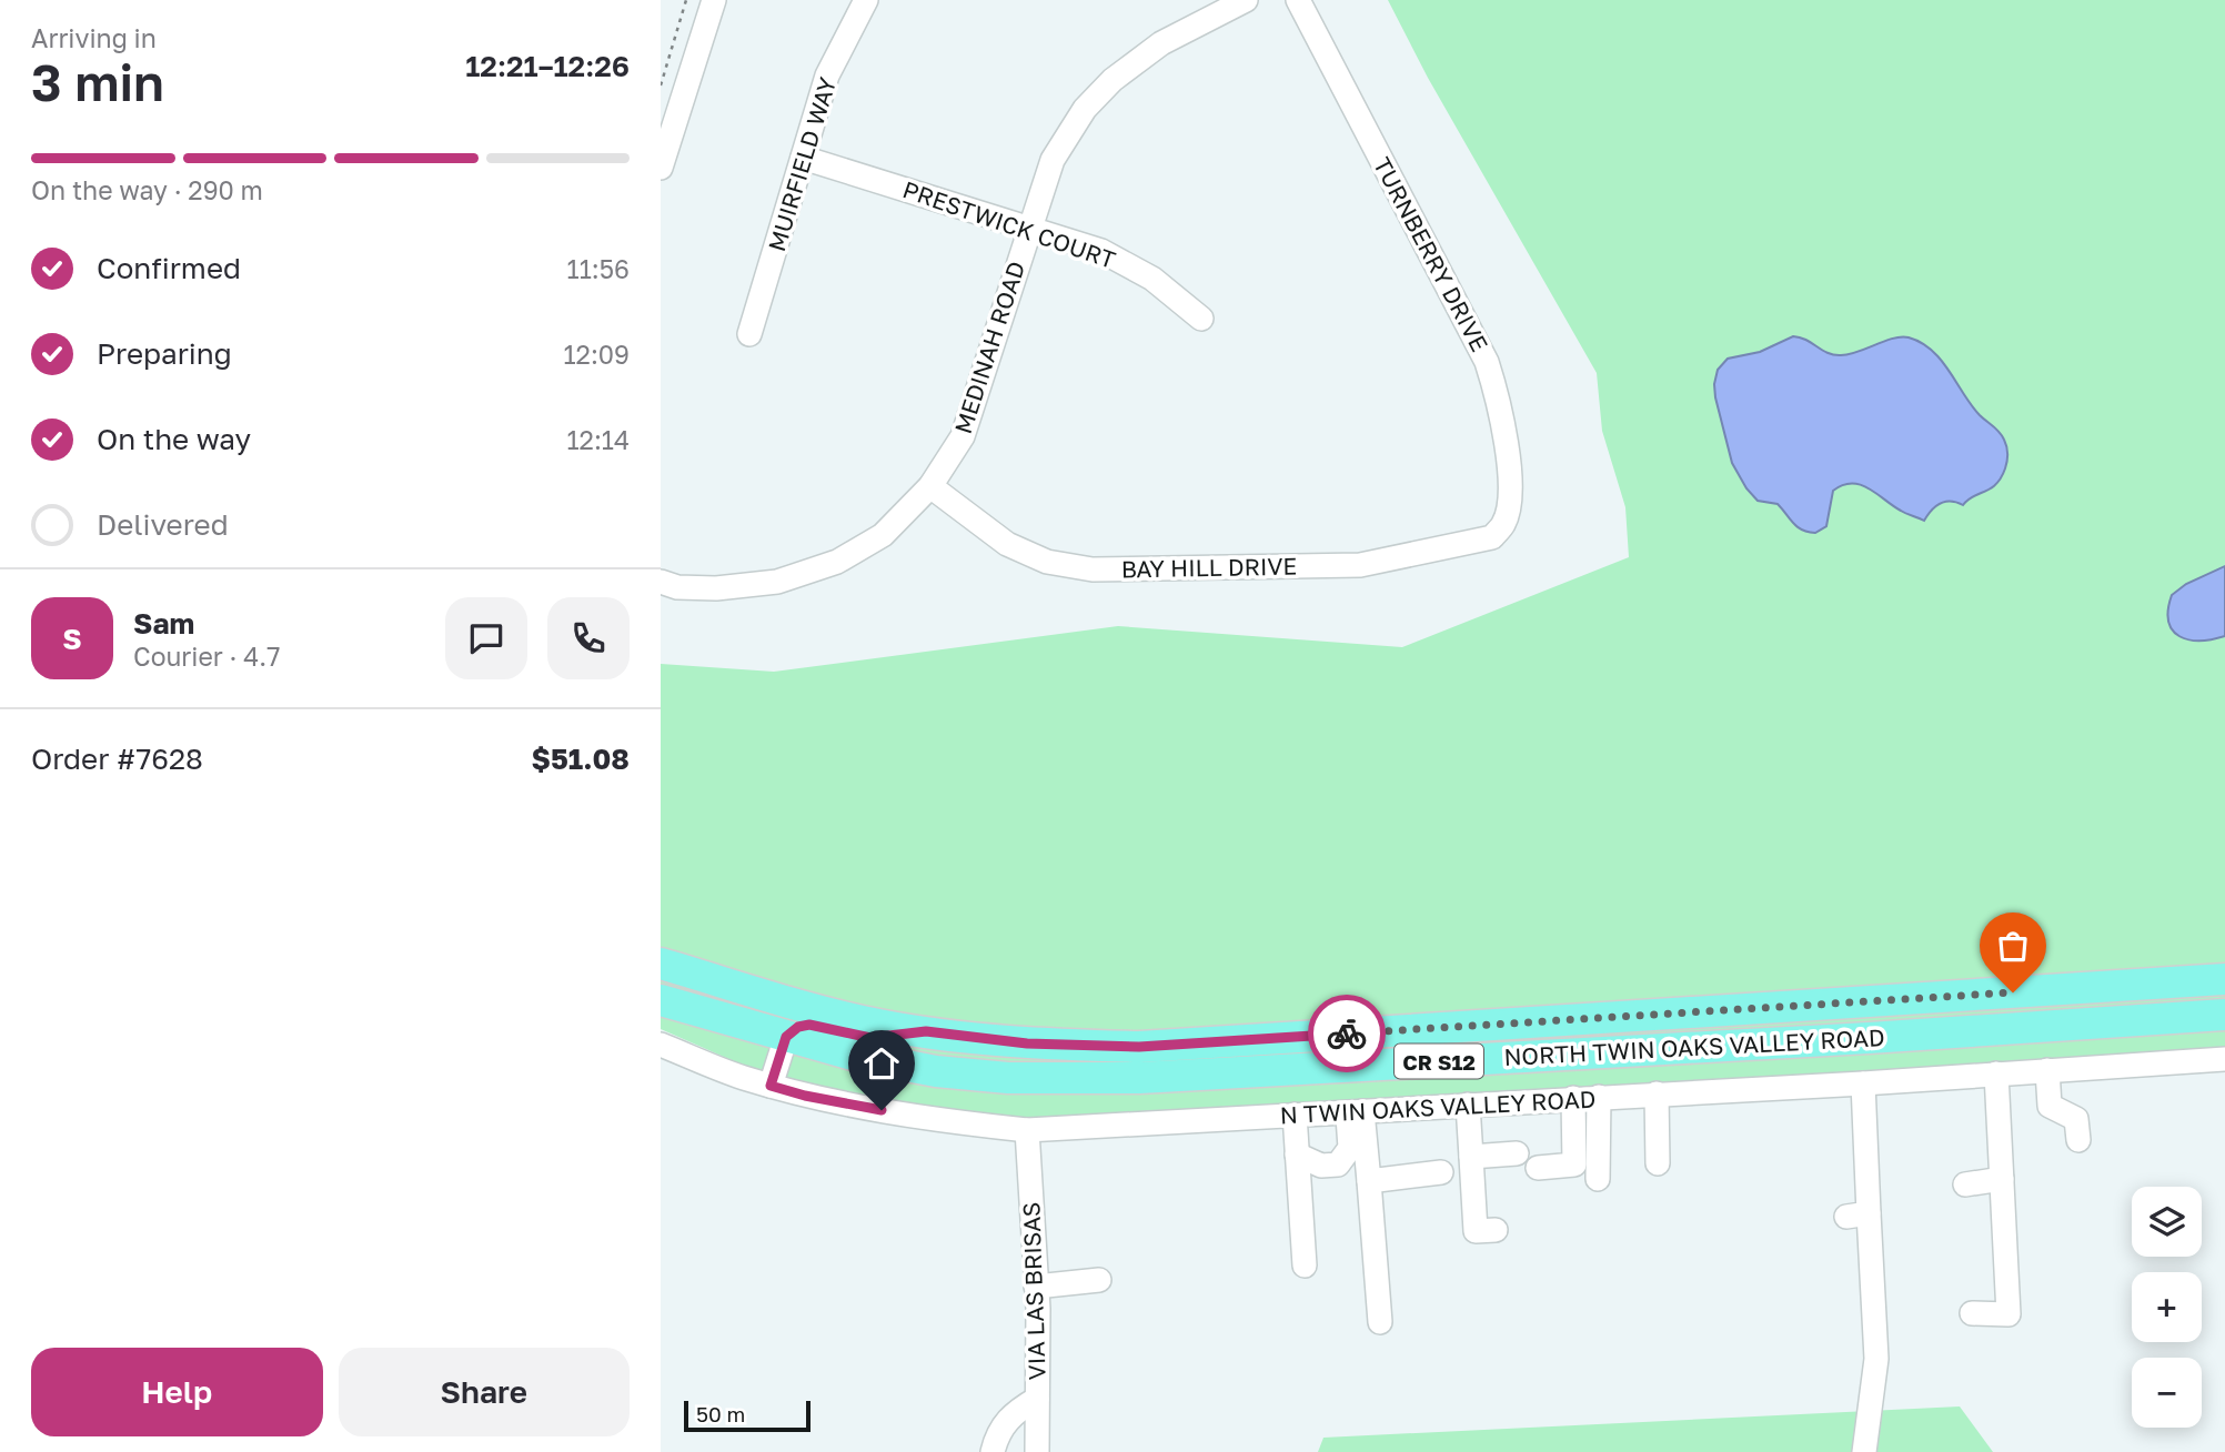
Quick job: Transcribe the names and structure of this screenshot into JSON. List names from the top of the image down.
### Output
{
  "streets": {
    "main road": ["NORTH TWIN OAKS VALLEY ROAD", "CR S12"],
    "street": [
      "MUIRFIELD WAY",
      "PRESTWICK COURT",
      "TURNBERRY DRIVE",
      "MEDINAH ROAD",
      "BAY HILL DRIVE",
      "N TWIN OAKS VALLEY ROAD",
      "VIA LAS BRISAS"
    ]
  },
  "crossings": [
    ["MUIRFIELD WAY", "PRESTWICK COURT"],
    ["PRESTWICK COURT", "MEDINAH ROAD"],
    ["TURNBERRY DRIVE", "BAY HILL DRIVE"],
    ["MEDINAH ROAD", "BAY HILL DRIVE"],
    ["N TWIN OAKS VALLEY ROAD", "VIA LAS BRISAS"]
  ],
  "scale_bar": "50 m",
  "page": {
    "heading": ["3 min", "Arriving in", "12:21–12:26"],
    "panel": [
      "Sam",
      "Courier · 4.7",
      "Order #7628",
      "$51.08"
    ],
    "bar": "On the way · 290 m",
    "list": [
      ["Confirmed", "11:56"],
      ["Preparing", "12:09"],
      ["On the way", "12:14"],
      "Delivered"
    ],
    "round": "S",
    "map_buttons": ["+", "−"],
    "buttons": ["Help", "Share"],
    "scale": "50 m"
  }
}
